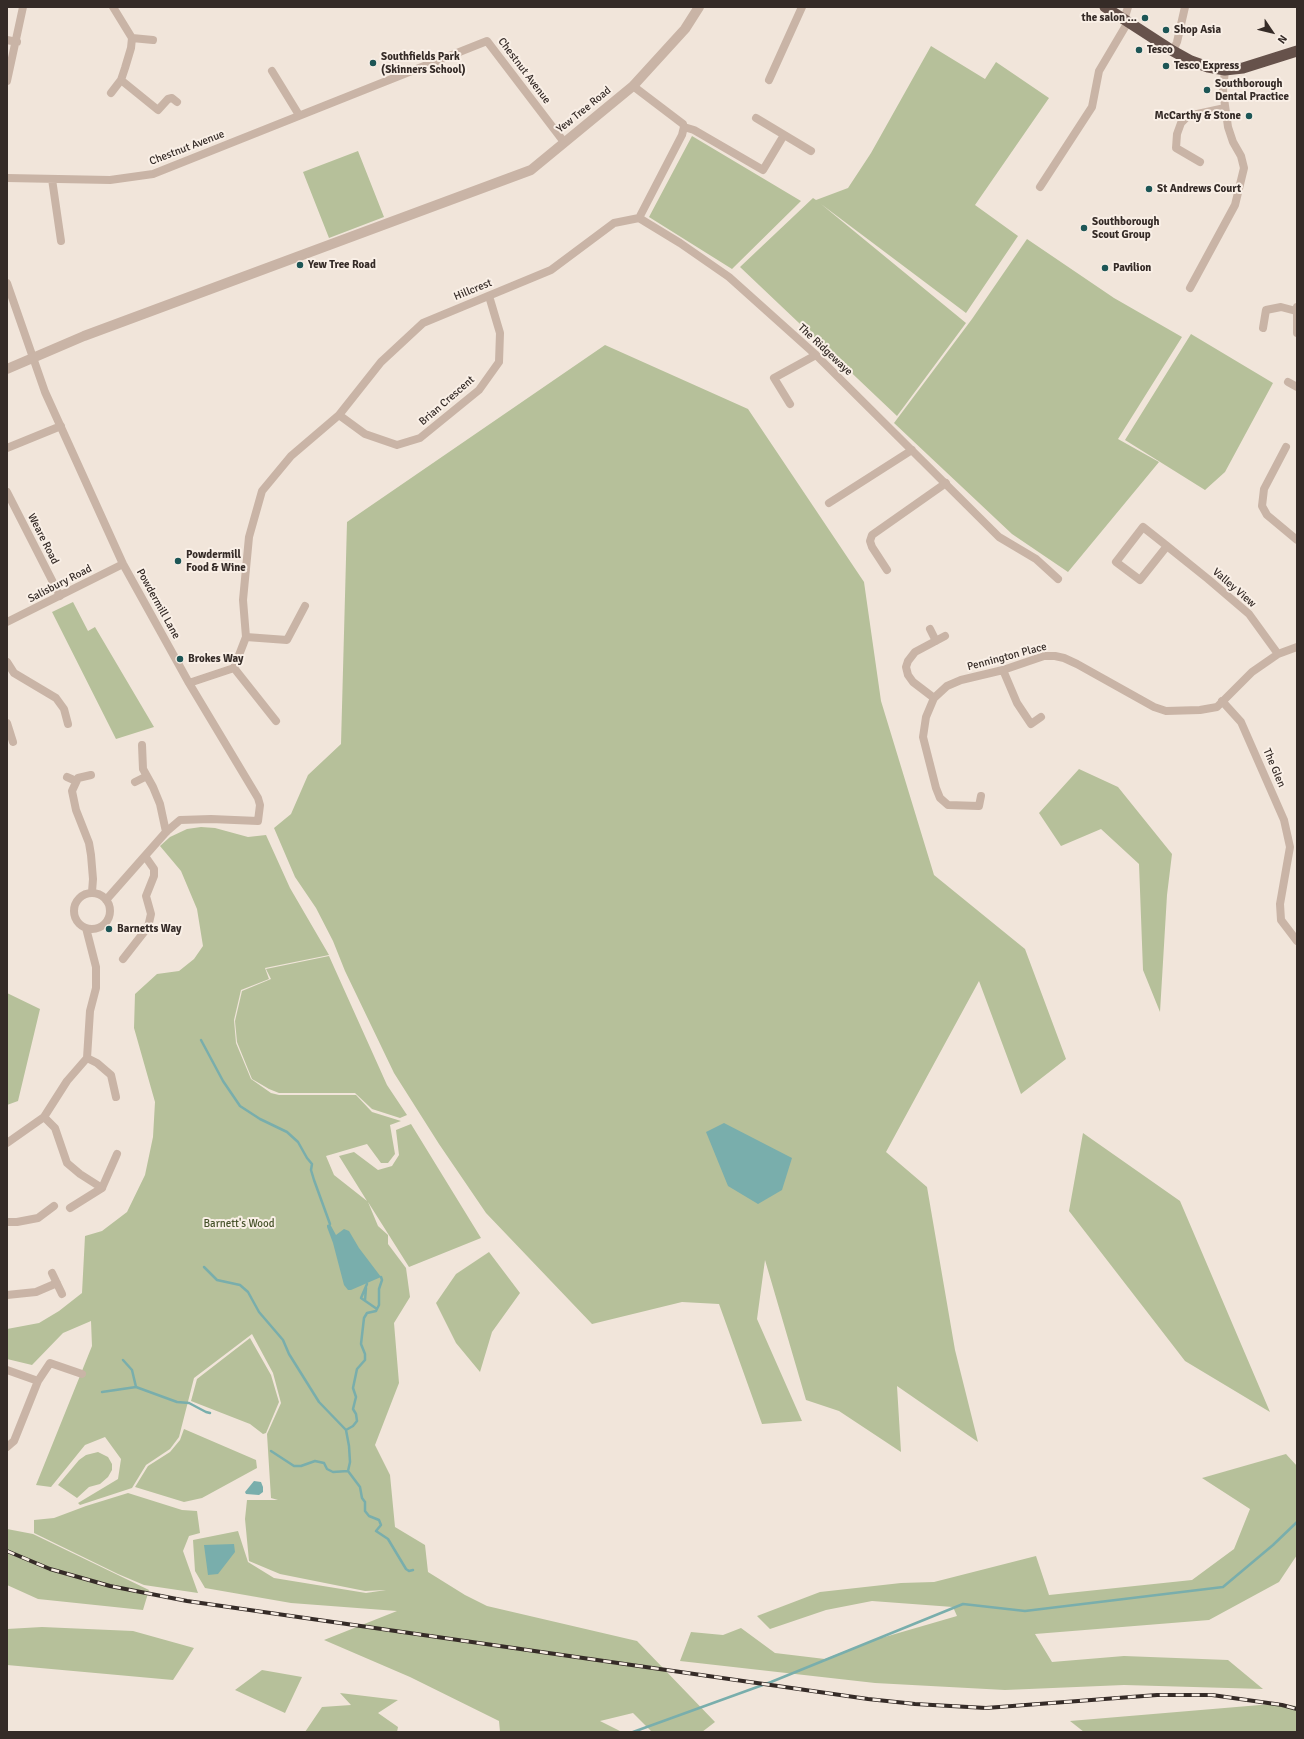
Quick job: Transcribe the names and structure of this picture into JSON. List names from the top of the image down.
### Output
{
  "streets": {
    "street": [
      "Chestnut Avenue",
      "Yew Tree Road",
      "Hillcrest",
      "The Ridgewaye",
      "Brian Crescent",
      "Weare Road",
      "Salisbury Road",
      "Valley View",
      "Powdermill Lane",
      "Pennington Place",
      "The Glen"
    ]
  },
  "crossings": [
    ["Chestnut Avenue", "Yew Tree Road"],
    ["Yew Tree Road", "Powdermill Lane"],
    ["Hillcrest", "The Ridgewaye"],
    ["Hillcrest", "Brian Crescent"],
    ["Weare Road", "Salisbury Road"],
    ["Salisbury Road", "Powdermill Lane"],
    ["Valley View", "Pennington Place"],
    ["Pennington Place", "The Glen"]
  ],
  "parks": ["Barnett's Wood"],
  "places": [
    "the salon ...",
    "Shop Asia",
    "Tesco",
    "Southfields Park (Skinners School)",
    "Tesco Express",
    "Southborough Dental Practice",
    "McCarthy & Stone",
    "St Andrews Court",
    "Southborough Scout Group",
    "Yew Tree Road",
    "Pavilion",
    "Powdermill Food & Wine",
    "Brokes Way",
    "Barnetts Way"
  ],
  "north": "bottom right"
}
